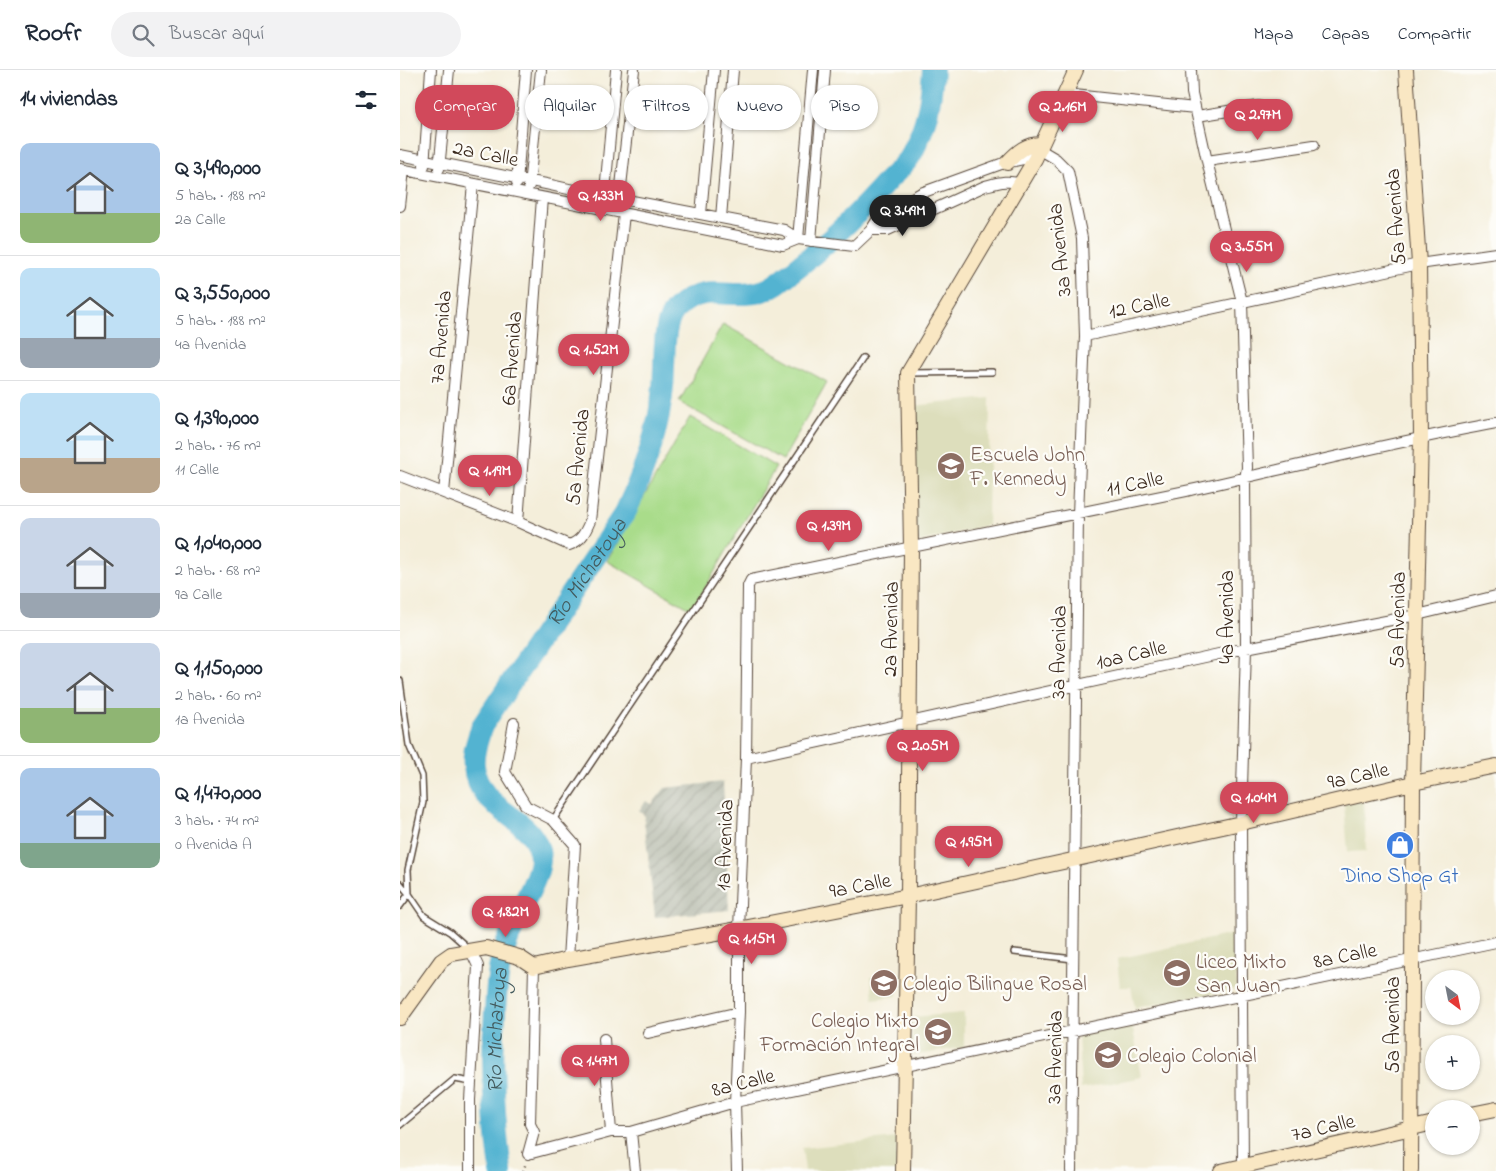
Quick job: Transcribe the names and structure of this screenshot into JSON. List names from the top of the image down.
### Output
{
  "streets": {
    "main road": [
      "5a Avenida",
      "2a Avenida",
      "9a Calle",
      "7a Calle"
    ],
    "street": [
      "2a Calle",
      "3a Avenida",
      "12 Calle",
      "7a Avenida",
      "6a Avenida",
      "11 Calle",
      "4a Avenida",
      "10a Calle",
      "1a Avenida",
      "8a Calle"
    ]
  },
  "crossings": [
    ["2a Calle", "5a Avenida"],
    ["2a Calle", "7a Avenida"],
    ["2a Calle", "6a Avenida"],
    ["5a Avenida", "12 Calle"],
    ["5a Avenida", "6a Avenida"],
    ["5a Avenida", "11 Calle"],
    ["5a Avenida", "10a Calle"],
    ["5a Avenida", "9a Calle"],
    ["5a Avenida", "8a Calle"],
    ["5a Avenida", "7a Calle"],
    ["3a Avenida", "12 Calle"],
    ["3a Avenida", "11 Calle"],
    ["3a Avenida", "10a Calle"],
    ["3a Avenida", "9a Calle"],
    ["3a Avenida", "8a Calle"],
    ["12 Calle", "4a Avenida"],
    ["11 Calle", "4a Avenida"],
    ["11 Calle", "2a Avenida"],
    ["11 Calle", "1a Avenida"],
    ["4a Avenida", "10a Calle"],
    ["4a Avenida", "9a Calle"],
    ["4a Avenida", "8a Calle"],
    ["4a Avenida", "7a Calle"],
    ["2a Avenida", "10a Calle"],
    ["2a Avenida", "9a Calle"],
    ["2a Avenida", "8a Calle"],
    ["10a Calle", "1a Avenida"],
    ["9a Calle", "1a Avenida"],
    ["9a Calle", "8a Calle"],
    ["1a Avenida", "8a Calle"]
  ],
  "water": ["Río Michatoya"],
  "places": {
    "school or university": [
      "Escuela John F. Kennedy",
      "Liceo Mixto San Juan",
      "Colegio Bilingue Rosal",
      "Colegio Mixto Formación Integral",
      "Colegio Colonial"
    ],
    "shop": ["Dino Shop Gt"]
  },
  "north": "bottom right",
  "page": {
    "header": "Roofr",
    "search": "Buscar aquí",
    "nav": ["Mapa", "Capas", "Compartir"],
    "heading": "14 viviendas",
    "chip": [
      "Comprar",
      "Alquilar",
      "Filtros",
      "Nuevo",
      "Piso"
    ],
    "price": [
      "Q 2.16M",
      "Q 2.97M",
      "Q 1.33M",
      "Q 3.49M",
      "Q 3.55M",
      "Q 1.52M",
      "Q 1.19M",
      "Q 1.39M",
      "Q 2.05M",
      "Q 1.04M",
      "Q 1.95M",
      "Q 1.82M",
      "Q 1.15M",
      "Q 1.47M"
    ],
    "list": [
      {
        "name": "Q 3,490,000",
        "note": "5 hab. · 188 m² · 2a Calle"
      },
      {
        "name": "Q 3,550,000",
        "note": "5 hab. · 188 m² · 4a Avenida"
      },
      {
        "name": "Q 1,390,000",
        "note": "2 hab. · 76 m² · 11 Calle"
      },
      {
        "name": "Q 1,040,000",
        "note": "2 hab. · 68 m² · 9a Calle"
      },
      {
        "name": "Q 1,150,000",
        "note": "2 hab. · 60 m² · 1a Avenida"
      },
      {
        "name": "Q 1,470,000",
        "note": "3 hab. · 74 m² · 0 Avenida A"
      }
    ],
    "map_buttons": ["+", "−"]
  }
}
